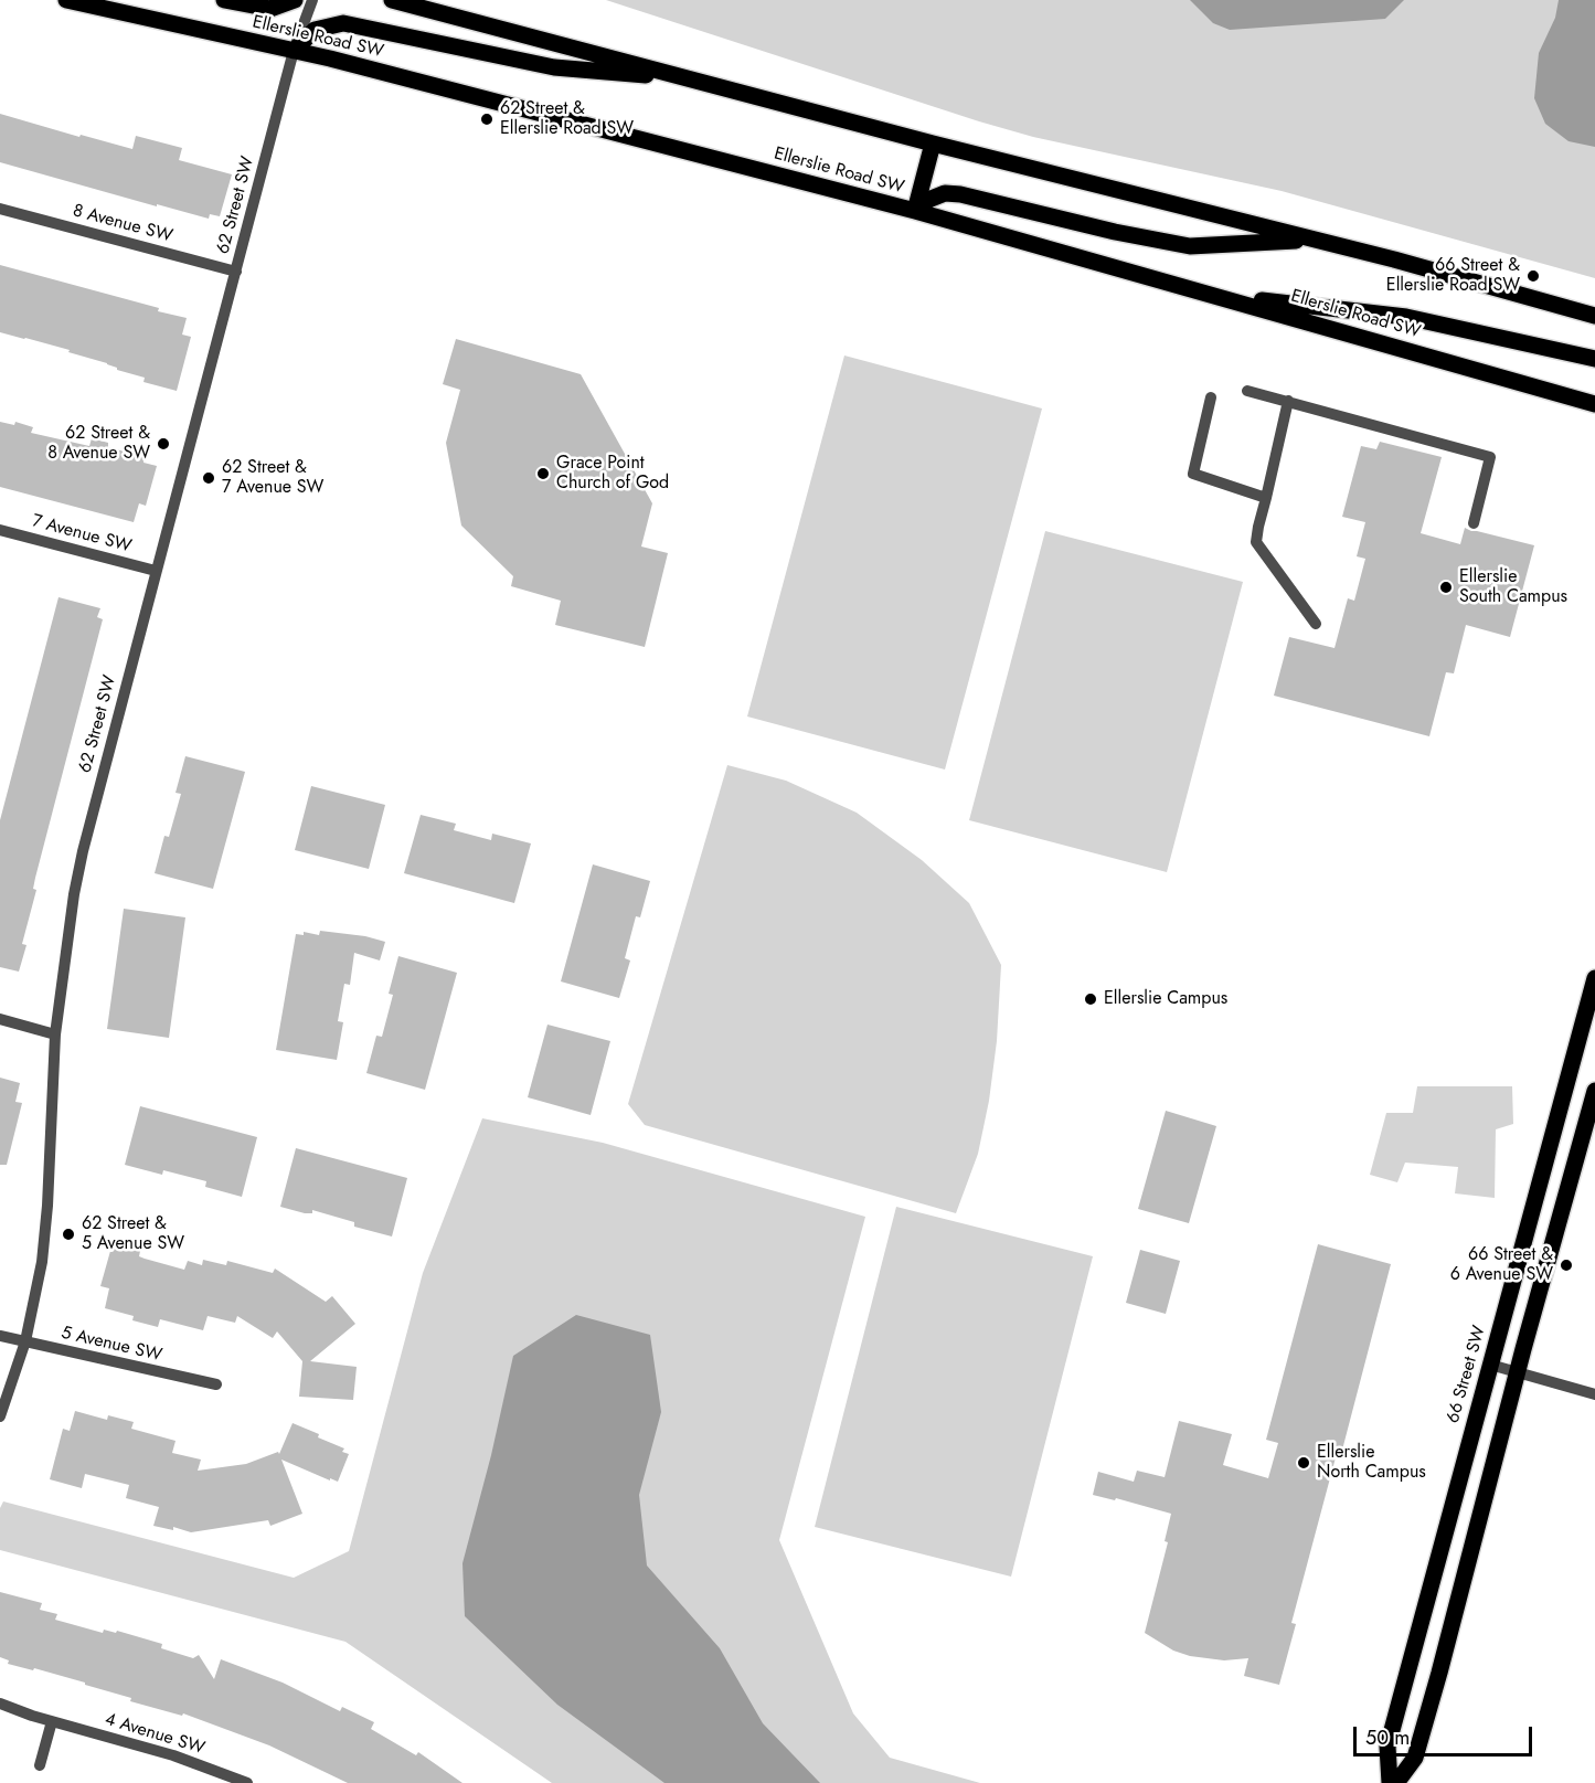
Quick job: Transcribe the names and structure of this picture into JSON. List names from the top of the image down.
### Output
{
  "streets": {
    "main road": ["Ellerslie Road SW", "66 Street SW"],
    "street": [
      "62 Street SW",
      "8 Avenue SW",
      "7 Avenue SW",
      "5 Avenue SW",
      "4 Avenue SW"
    ]
  },
  "crossings": [
    ["Ellerslie Road SW", "62 Street SW"],
    ["62 Street SW", "8 Avenue SW"],
    ["62 Street SW", "7 Avenue SW"],
    ["62 Street SW", "5 Avenue SW"]
  ],
  "places": [
    "62 Street & Ellerslie Road SW",
    "66 Street & Ellerslie Road SW",
    "62 Street & 8 Avenue SW",
    "Grace Point Church of God",
    "62 Street & 7 Avenue SW",
    "Ellerslie South Campus",
    "Ellerslie Campus",
    "62 Street & 5 Avenue SW",
    "66 Street & 6 Avenue SW",
    "Ellerslie North Campus"
  ],
  "scale_bar": "50 m"
}
